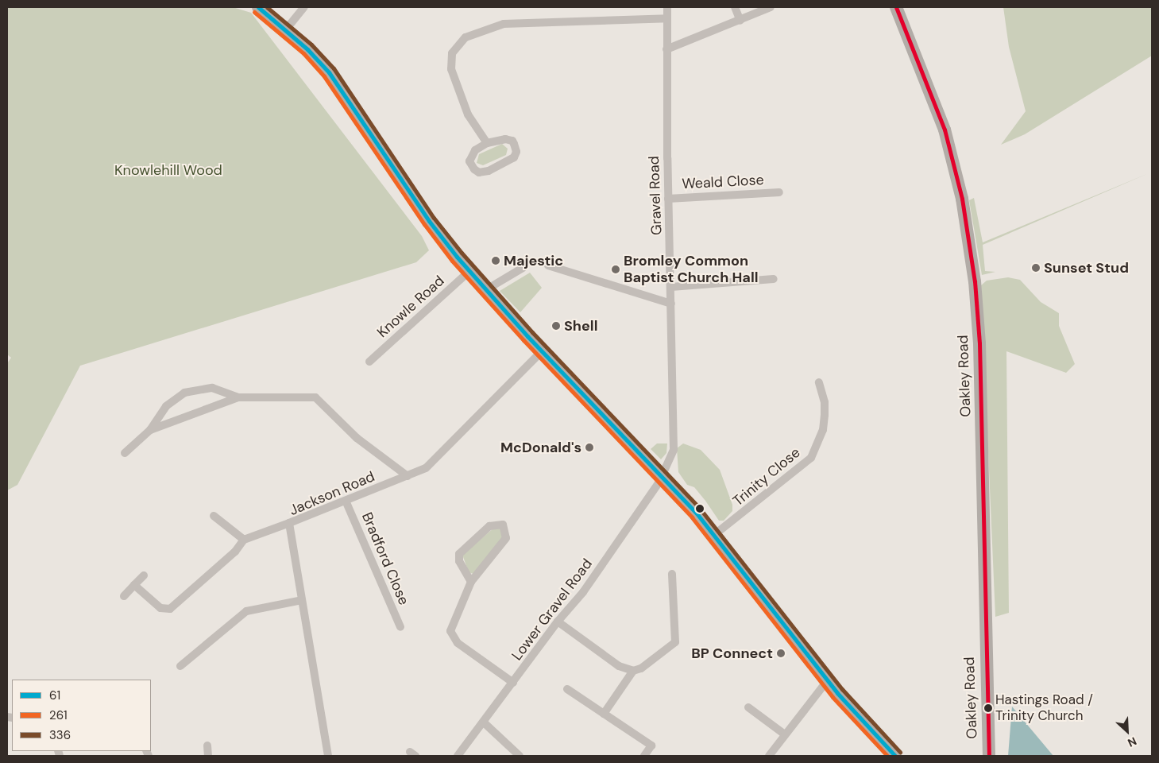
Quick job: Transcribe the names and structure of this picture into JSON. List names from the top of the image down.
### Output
{
  "streets": {
    "main road": ["Oakley Road"],
    "street": [
      "Weald Close",
      "Gravel Road",
      "Knowle Road",
      "Trinity Close",
      "Jackson Road",
      "Bradford Close",
      "Lower Gravel Road"
    ]
  },
  "crossings": [
    ["Weald Close", "Gravel Road"],
    ["Gravel Road", "Lower Gravel Road"],
    ["Jackson Road", "Bradford Close"]
  ],
  "parks": ["Knowlehill Wood"],
  "places": [
    "Majestic",
    "Sunset Stud",
    "Bromley Common Baptist Church Hall",
    "Shell",
    "McDonald's",
    "BP Connect",
    "Hastings Road / Trinity Church"
  ],
  "lines": ["transit line 61", "transit line 336", "transit line 261"],
  "legend": ["61", "261", "336"],
  "north": "bottom right"
}
